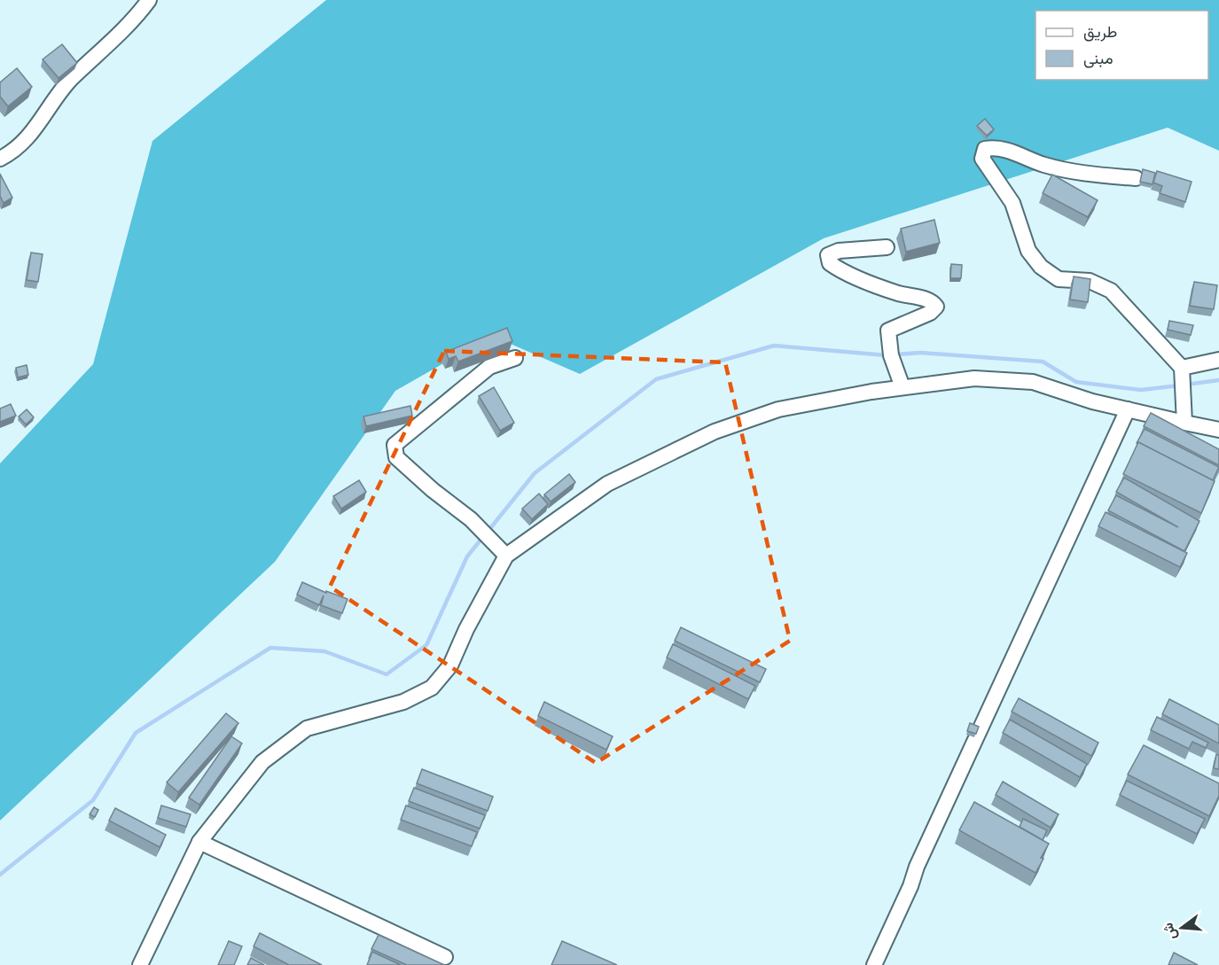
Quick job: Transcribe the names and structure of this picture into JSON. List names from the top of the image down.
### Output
{
  "legend": ["طريق", "مبنى"],
  "north": "left"
}
